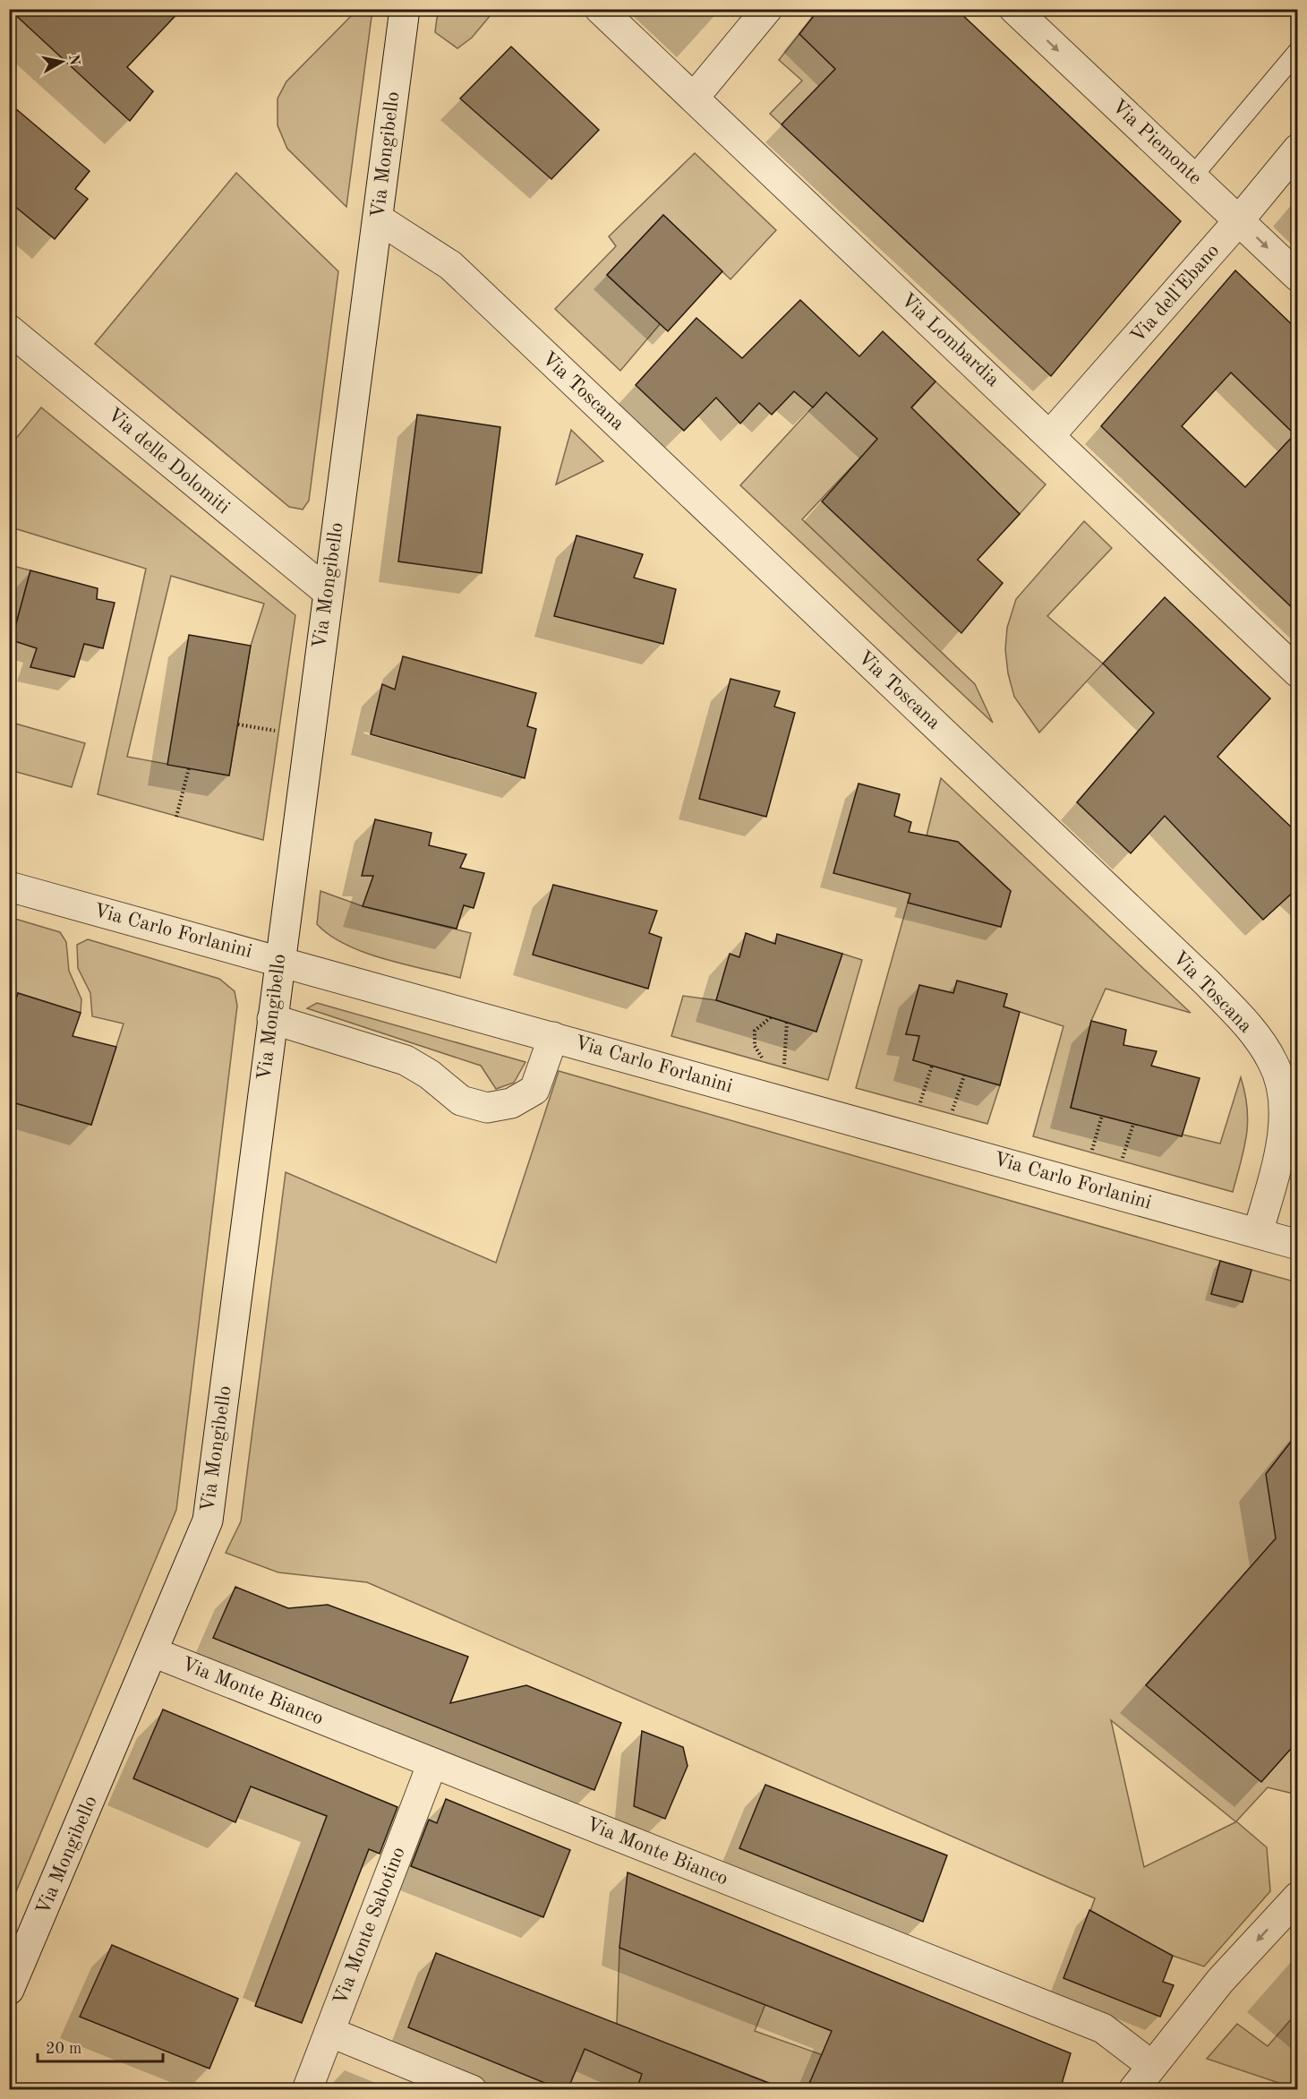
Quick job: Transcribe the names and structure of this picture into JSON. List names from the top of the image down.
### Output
{
  "streets": {
    "street": [
      "Via Piemonte",
      "Via Mongibello",
      "Via dell'Ebano",
      "Via Lombardia",
      "Via Toscana",
      "Via delle Dolomiti",
      "Via Carlo Forlanini",
      "Via Monte Bianco",
      "Via Monte Sabotino"
    ]
  },
  "crossings": [
    ["Via Piemonte", "Via dell'Ebano"],
    ["Via Mongibello", "Via Toscana"],
    ["Via Mongibello", "Via delle Dolomiti"],
    ["Via Mongibello", "Via Carlo Forlanini"],
    ["Via Mongibello", "Via Monte Bianco"],
    ["Via dell'Ebano", "Via Lombardia"],
    ["Via Toscana", "Via Carlo Forlanini"],
    ["Via Monte Bianco", "Via Monte Sabotino"]
  ],
  "one_way": ["Via Piemonte"],
  "scale_bar": "20 m",
  "north": "right"
}
